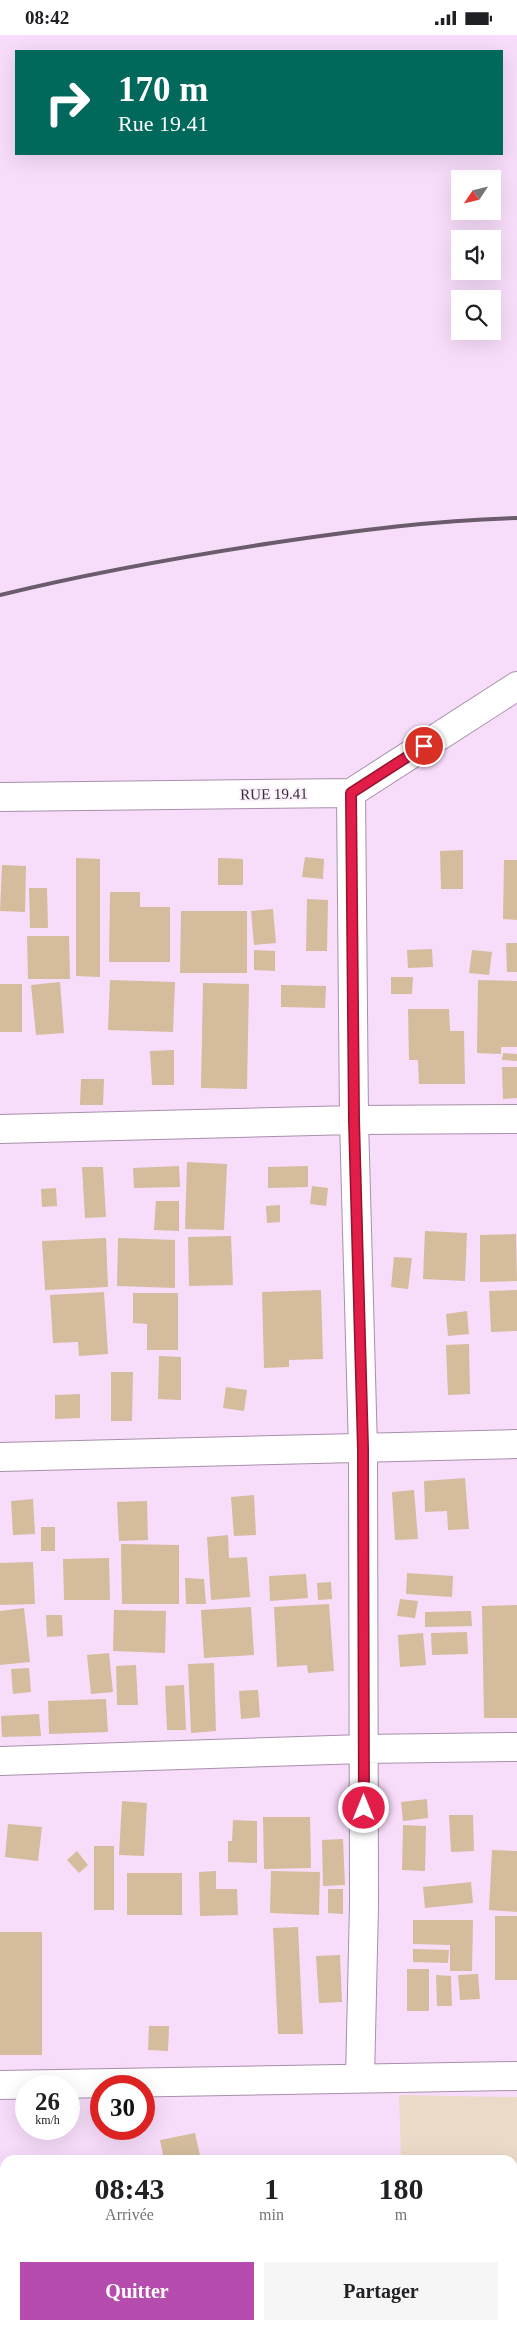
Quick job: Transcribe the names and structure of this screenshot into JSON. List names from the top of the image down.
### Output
{
  "streets": {
    "street": ["RUE 19.41"]
  },
  "north": "bottom left",
  "page": {
    "status": "08:42",
    "turn": ["170 m", "Rue 19.41"],
    "speed": "26 km/h",
    "limit": "30",
    "eta": [
      "08:43",
      "Arrivée",
      "1",
      "min",
      "180",
      "m"
    ],
    "buttons": ["Quitter", "Partager"]
  }
}
